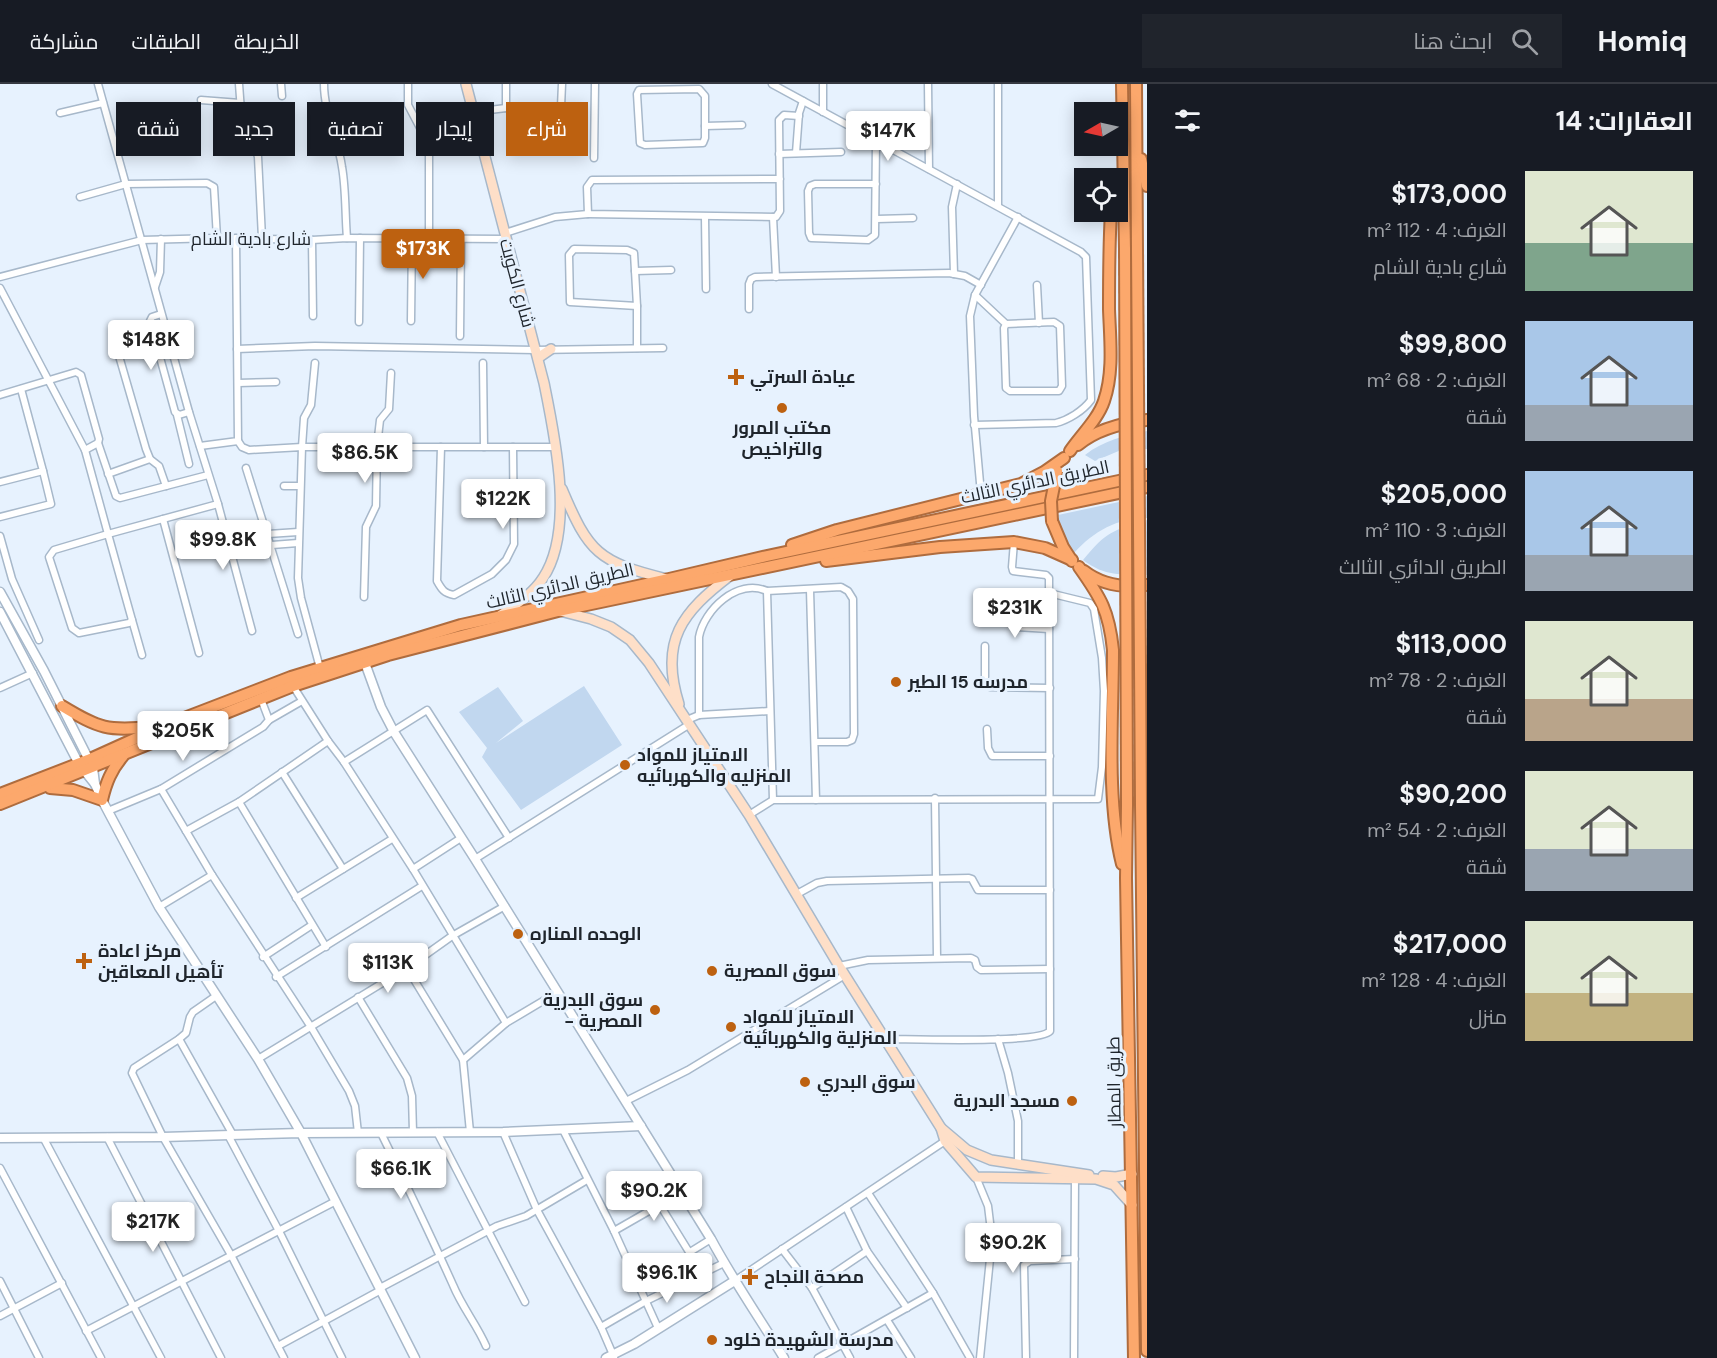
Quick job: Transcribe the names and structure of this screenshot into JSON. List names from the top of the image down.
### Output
{
  "streets": {
    "highway": ["الطريق الدائري الثالث", "طريق المطار"],
    "main road": ["شارع الكويت"],
    "street": ["شارع بادية الشام"]
  },
  "crossings": [
    ["شارع بادية الشام", "شارع الكويت"],
    ["شارع الكويت", "الطريق الدائري الثالث"]
  ],
  "places": {
    "health": ["عيادة السرتي", "مركز اعادة تأهيل المعاقين", "مصحة النجاح"],
    "other": [
      "مكتب المرور والتراخيص",
      "مدرسه 15 الطير",
      "الامتياز للمواد المنزليه والكهربائيه",
      "الوحده المناره",
      "سوق المصرية",
      "سوق البدرية - المصرية",
      "الامتياز للمواد المنزلية والكهربائية",
      "سوق البدري",
      "مسجد البدرية",
      "مدرسة الشهيدة خلود"
    ]
  },
  "north": "left",
  "page": {
    "header": "Homiq",
    "search": "ابحث هنا",
    "nav": ["الخريطة", "الطبقات", "مشاركة"],
    "heading": "العقارات: 14",
    "chip": [
      "شراء",
      "إيجار",
      "تصفية",
      "جديد",
      "شقة"
    ],
    "price": [
      "$147K",
      "$173K",
      "$148K",
      "$86.5K",
      "$122K",
      "$99.8K",
      "$231K",
      "$205K",
      "$113K",
      "$66.1K",
      "$90.2K",
      "$217K",
      "$90.2K",
      "$96.1K"
    ],
    "list": [
      {
        "name": "$173,000",
        "note": "الغرف: 4 · 112 m² · شارع بادية الشام"
      },
      {
        "name": "$99,800",
        "note": "الغرف: 2 · 68 m² · شقة"
      },
      {
        "name": "$205,000",
        "note": "الغرف: 3 · 110 m² · الطريق الدائري الثالث"
      },
      {
        "name": "$113,000",
        "note": "الغرف: 2 · 78 m² · شقة"
      },
      {
        "name": "$90,200",
        "note": "الغرف: 2 · 54 m² · شقة"
      },
      {
        "name": "$217,000",
        "note": "الغرف: 4 · 128 m² · منزل"
      }
    ]
  }
}
